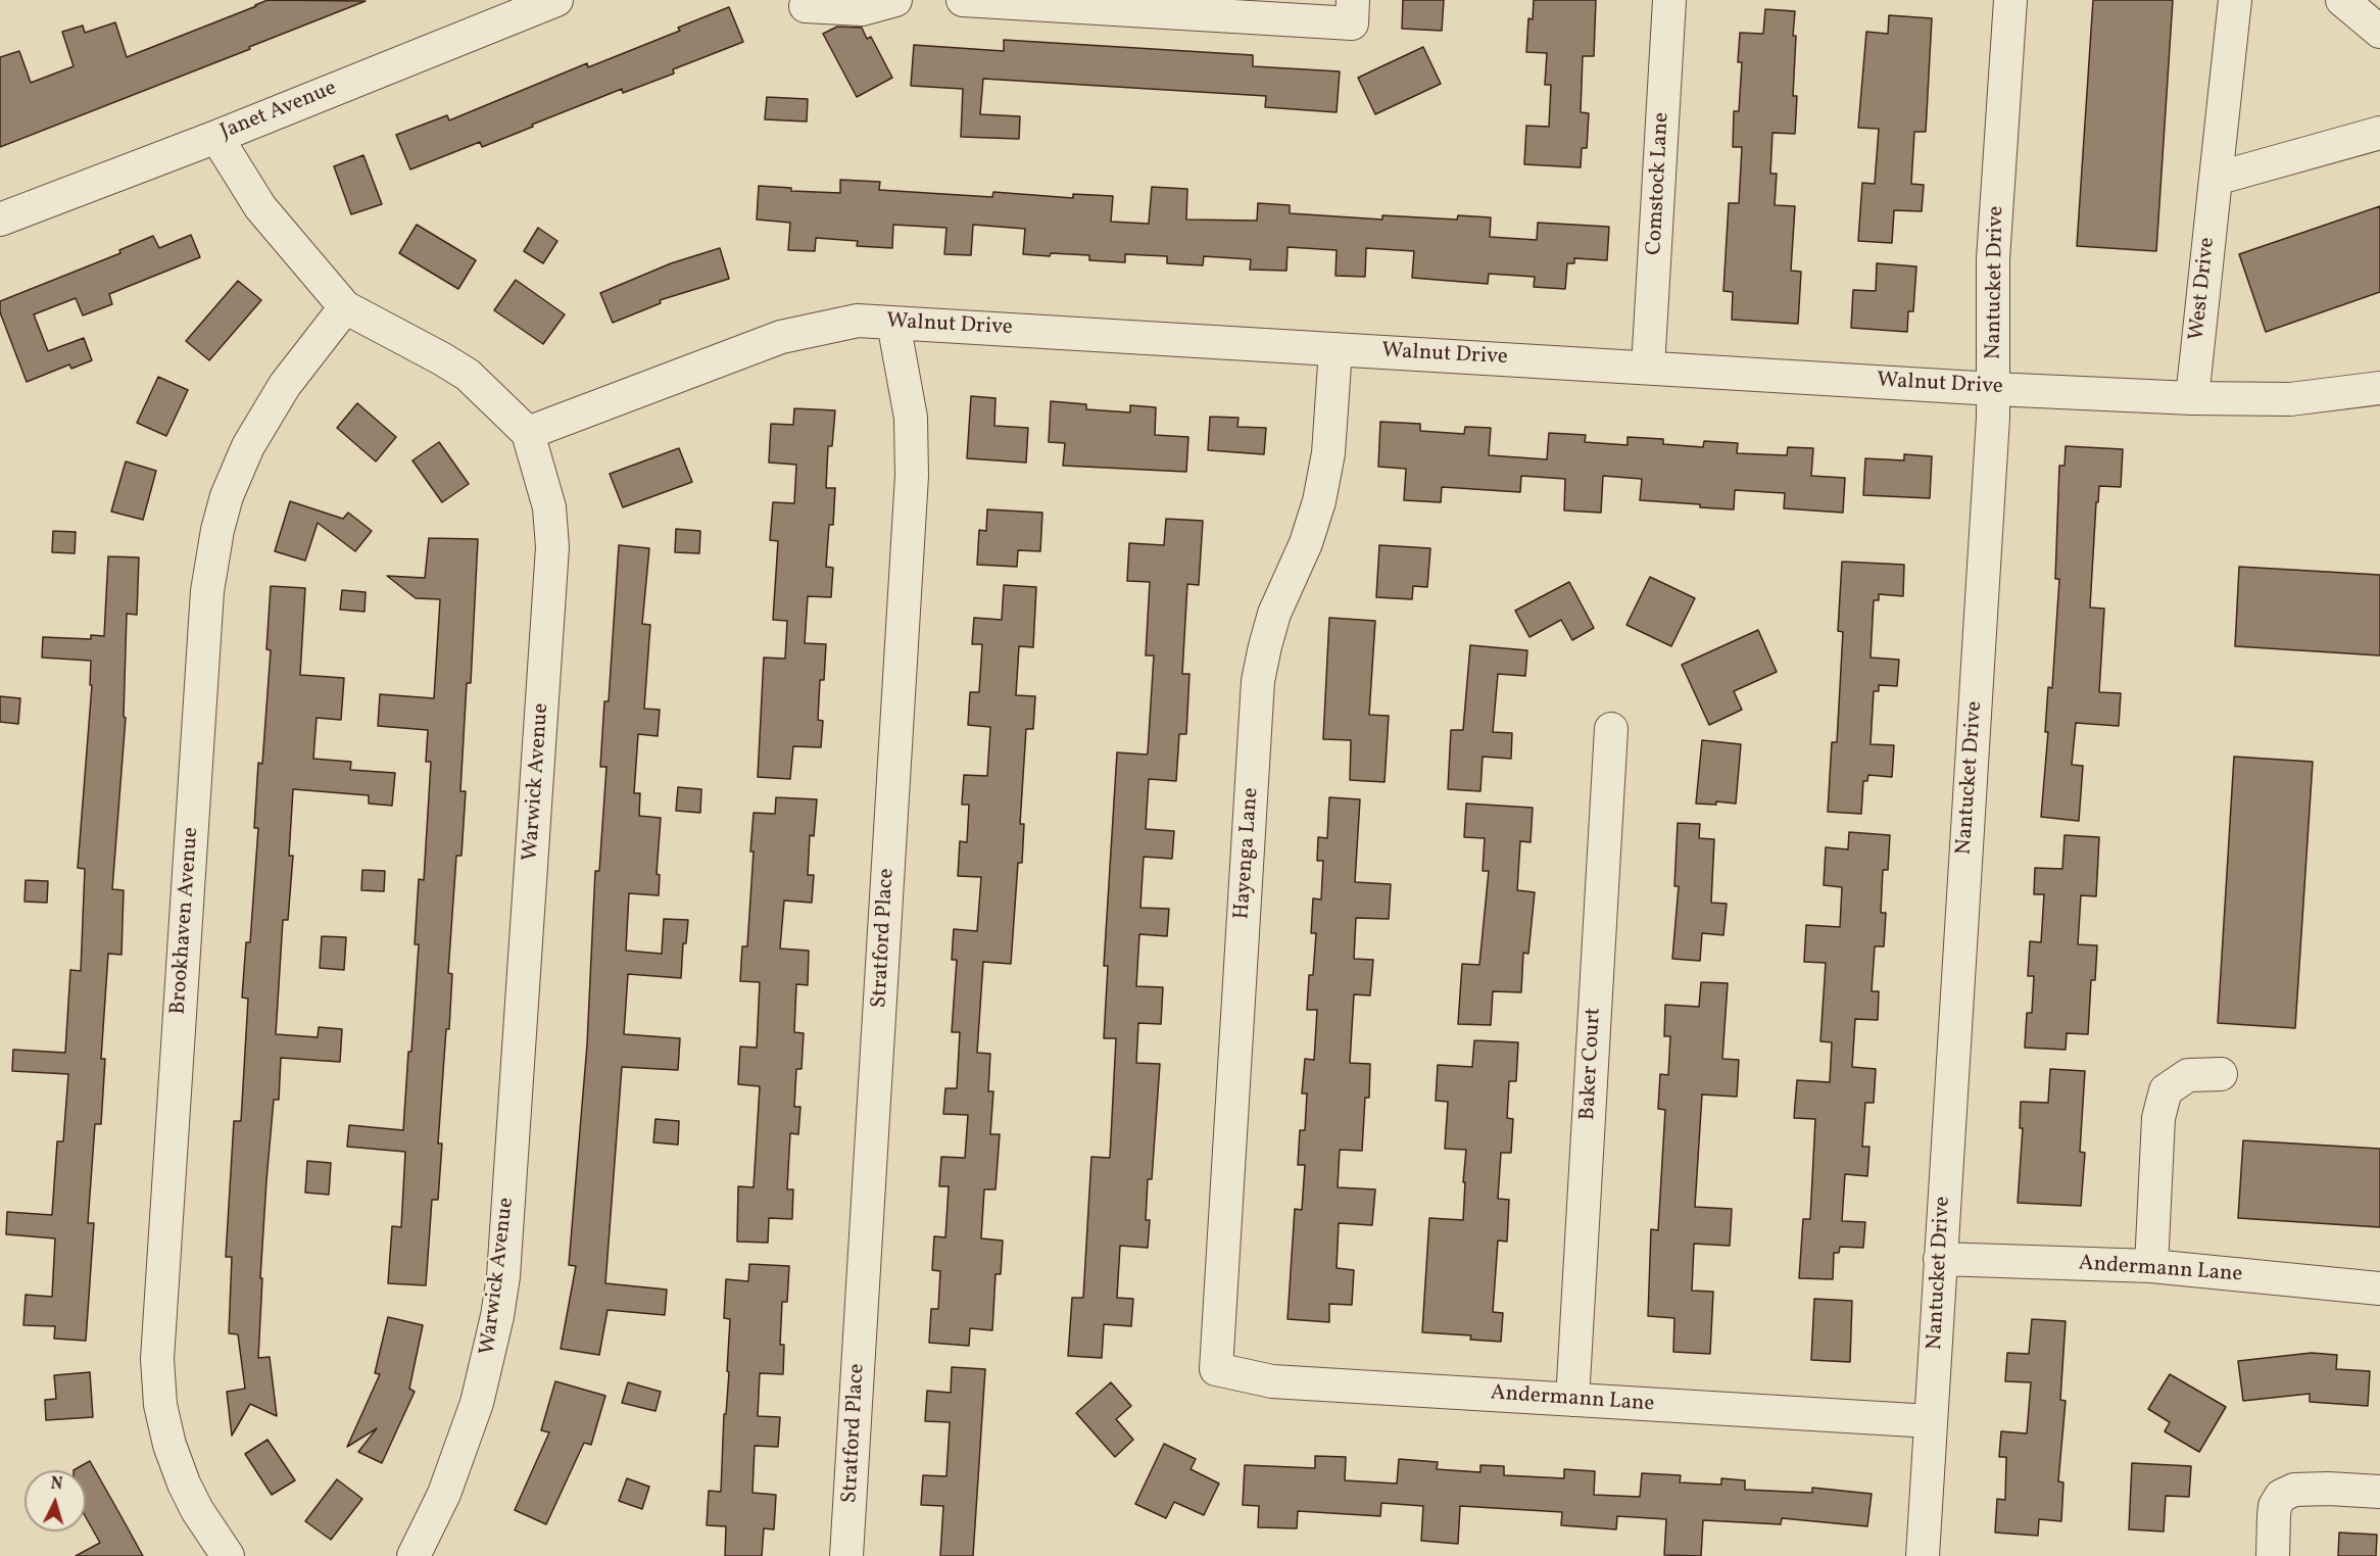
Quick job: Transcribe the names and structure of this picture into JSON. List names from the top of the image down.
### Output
{
  "streets": {
    "street": [
      "Janet Avenue",
      "Comstock Lane",
      "Nantucket Drive",
      "West Drive",
      "Walnut Drive",
      "Warwick Avenue",
      "Hayenga Lane",
      "Brookhaven Avenue",
      "Stratford Place",
      "Baker Court",
      "Andermann Lane"
    ]
  },
  "crossings": [
    ["Comstock Lane", "Walnut Drive"],
    ["Nantucket Drive", "Walnut Drive"],
    ["Nantucket Drive", "Andermann Lane"],
    ["West Drive", "Walnut Drive"],
    ["Walnut Drive", "Warwick Avenue"],
    ["Walnut Drive", "Hayenga Lane"],
    ["Walnut Drive", "Stratford Place"],
    ["Hayenga Lane", "Andermann Lane"],
    ["Baker Court", "Andermann Lane"]
  ],
  "north": "top"
}
